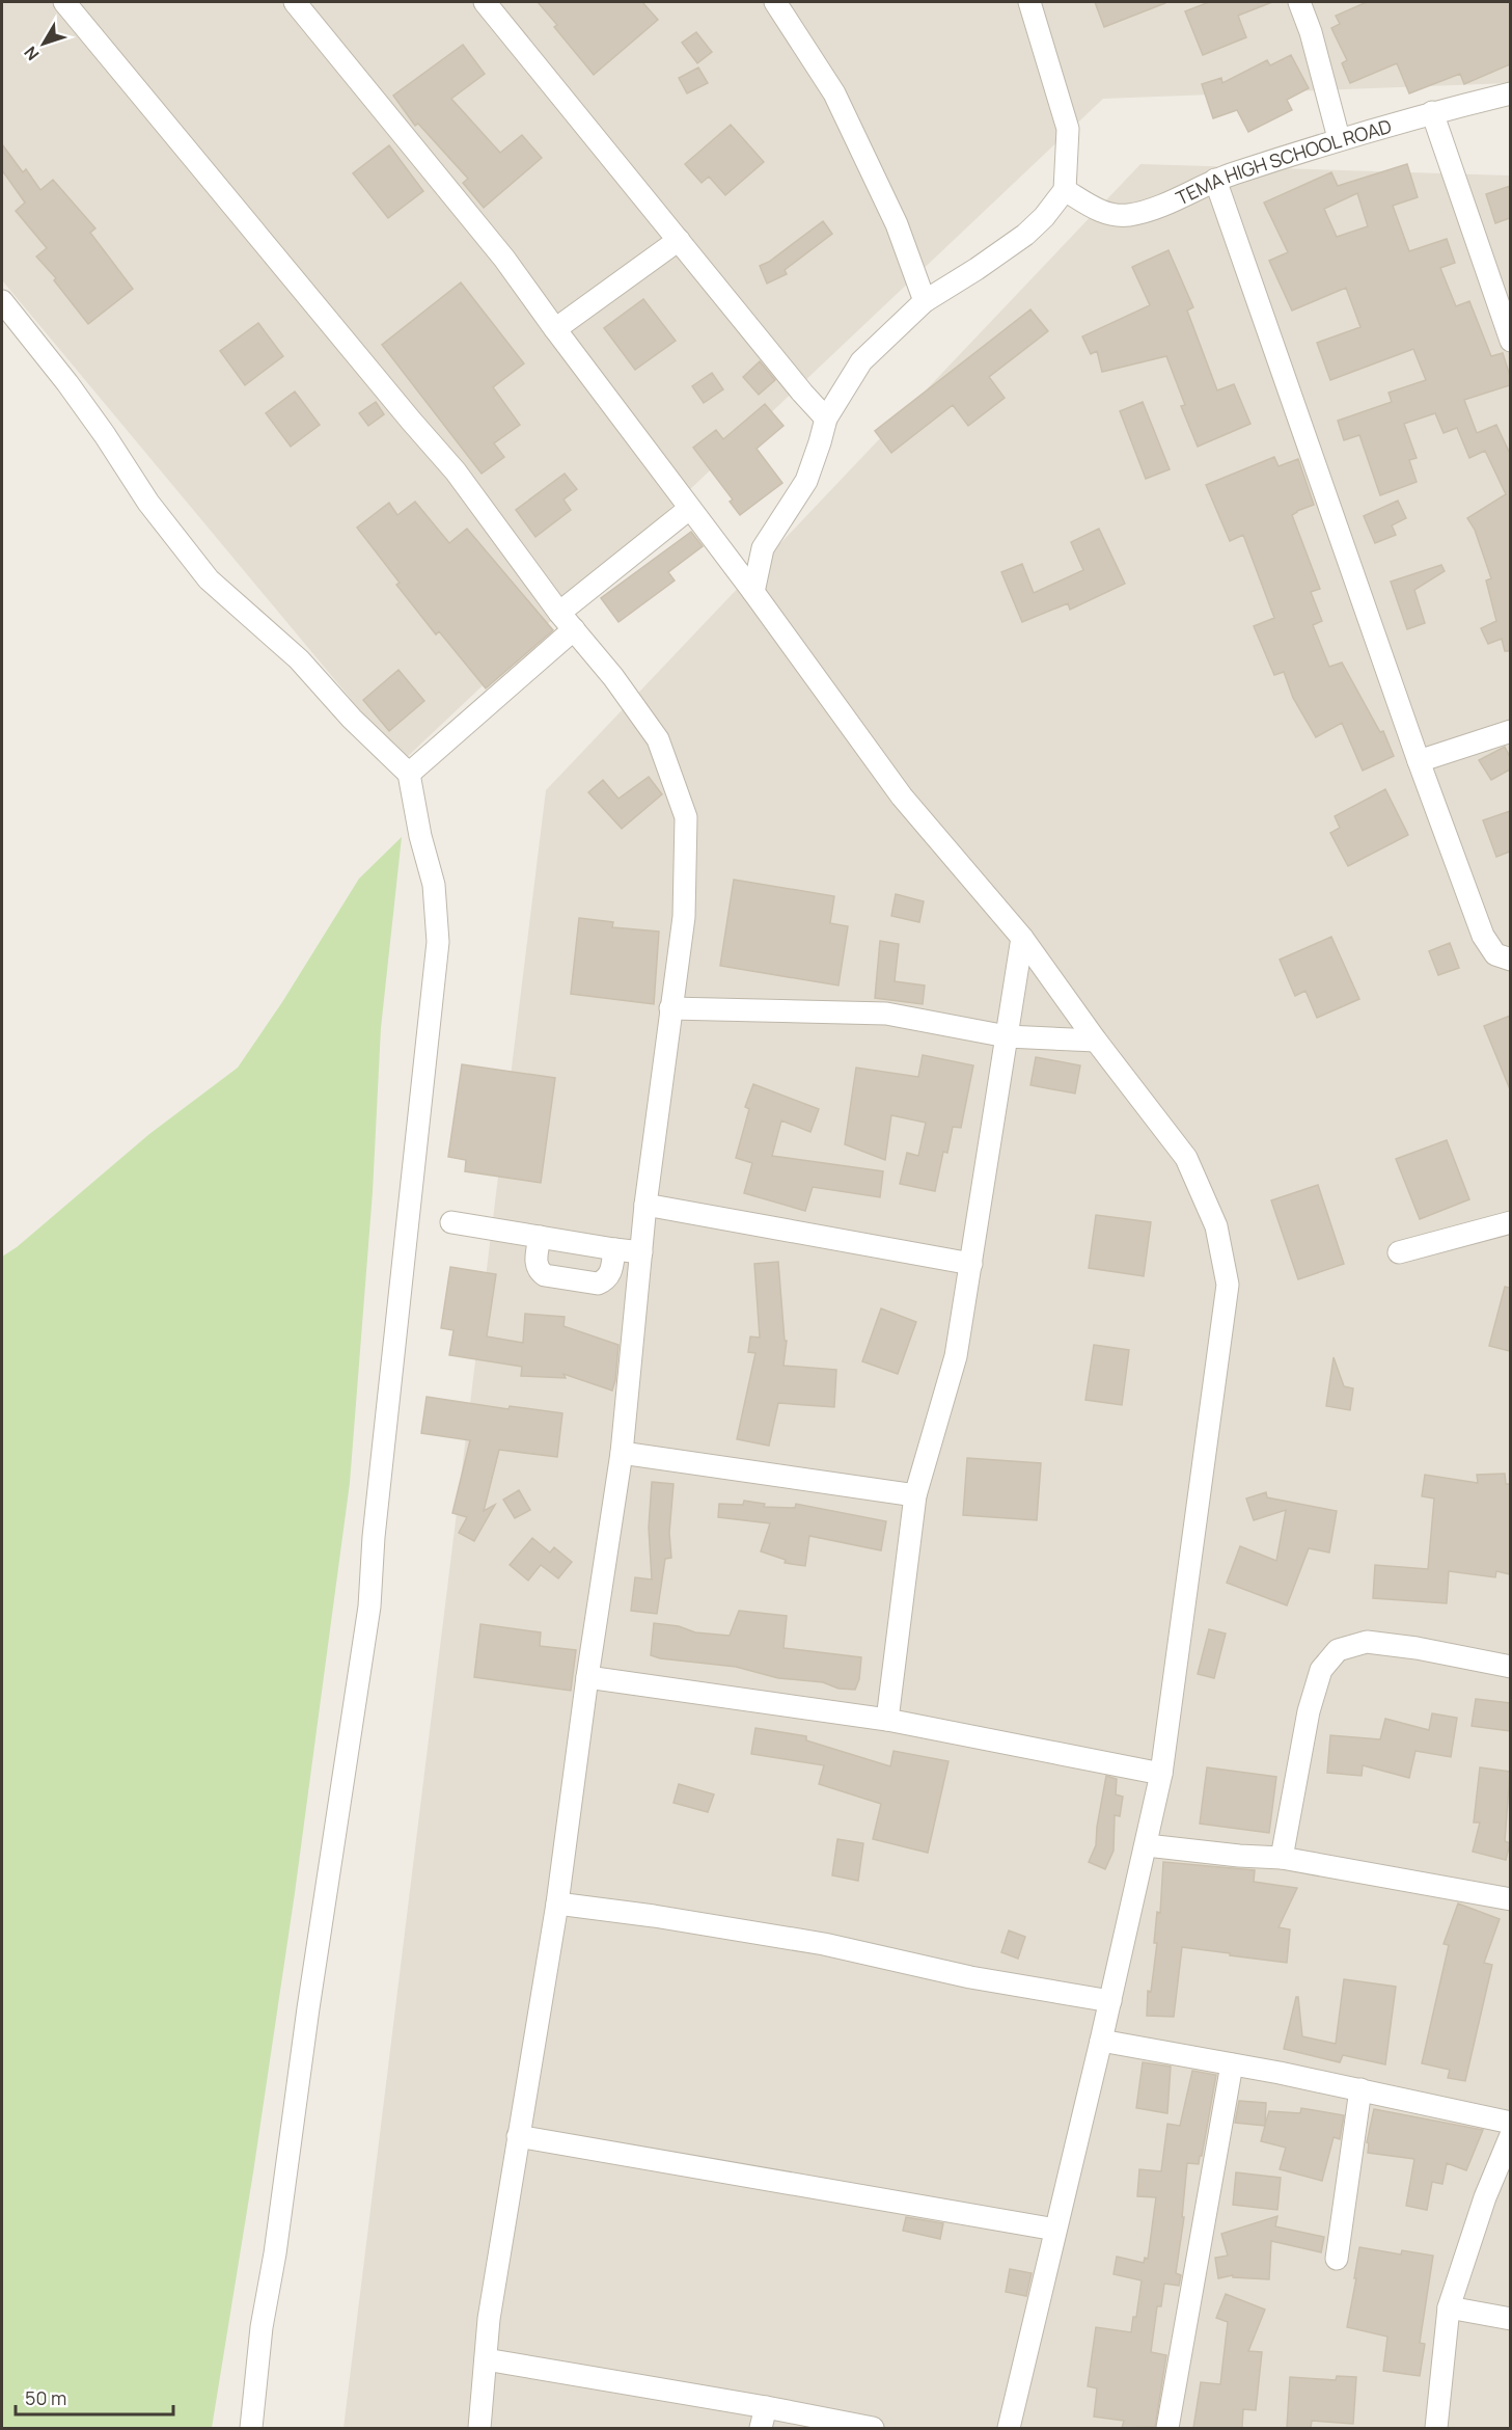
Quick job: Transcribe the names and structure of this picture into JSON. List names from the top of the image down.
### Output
{
  "streets": {
    "street": ["TEMA HIGH SCHOOL ROAD"]
  },
  "scale_bar": "50 m",
  "north": "bottom left"
}
